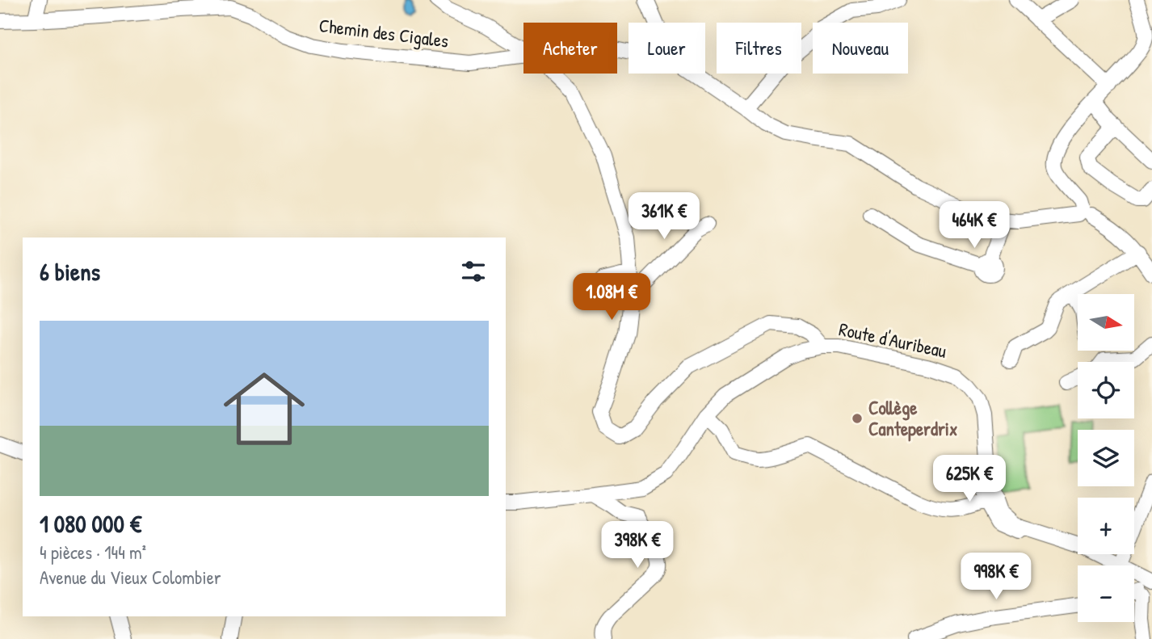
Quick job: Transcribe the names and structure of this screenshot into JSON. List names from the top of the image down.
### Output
{
  "streets": {
    "street": ["Chemin des Cigales", "Route d'Auribeau"]
  },
  "places": ["Collège Canteperdrix"],
  "north": "right",
  "page": {
    "chip": [
      "Acheter",
      "Louer",
      "Filtres",
      "Nouveau"
    ],
    "price": [
      "361K €",
      "464K €",
      "1.08M €",
      "625K €",
      "398K €",
      "998K €"
    ],
    "heading": "6 biens",
    "map_buttons": ["+", "−"],
    "list": [
      {
        "name": "1 080 000 €",
        "note": "4 pièces · 144 m² · Avenue du Vieux Colombier"
      }
    ]
  }
}
